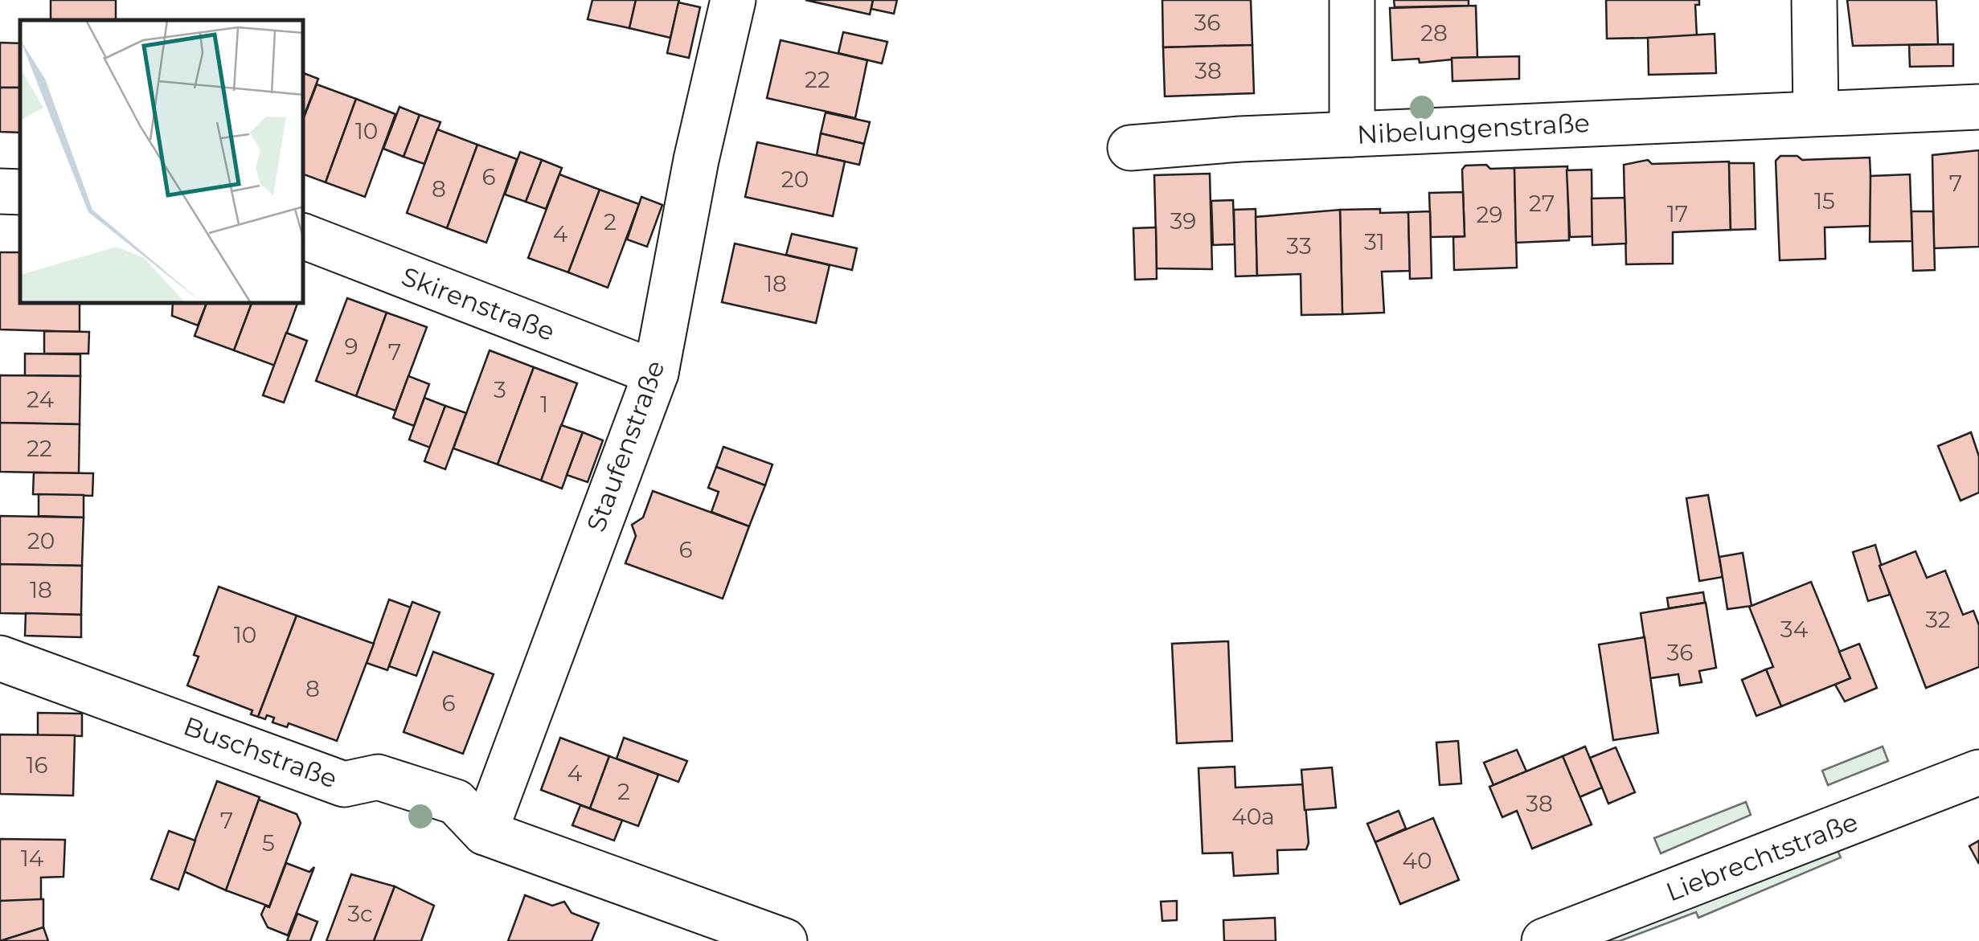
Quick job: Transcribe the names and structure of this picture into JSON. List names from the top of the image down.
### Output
{
  "streets": {
    "street": [
      "Nibelungenstraße",
      "Skirenstraße",
      "Staufenstraße",
      "Buschstraße",
      "Liebrechtstraße"
    ]
  },
  "crossings": [
    ["Skirenstraße", "Staufenstraße"],
    ["Staufenstraße", "Buschstraße"]
  ],
  "house_numbers": [
    "36",
    "28",
    "38",
    "22",
    "10",
    "6",
    "20",
    "7",
    "8",
    "15",
    "27",
    "17",
    "29",
    "39",
    "2",
    "4",
    "31",
    "33",
    "18",
    "9",
    "7",
    "3",
    "24",
    "1",
    "22",
    "20",
    "6",
    "18",
    "32",
    "34",
    "10",
    "36",
    "8",
    "6",
    "16",
    "4",
    "2",
    "38",
    "40a",
    "7",
    "5",
    "14",
    "40",
    "3c"
  ]
}
